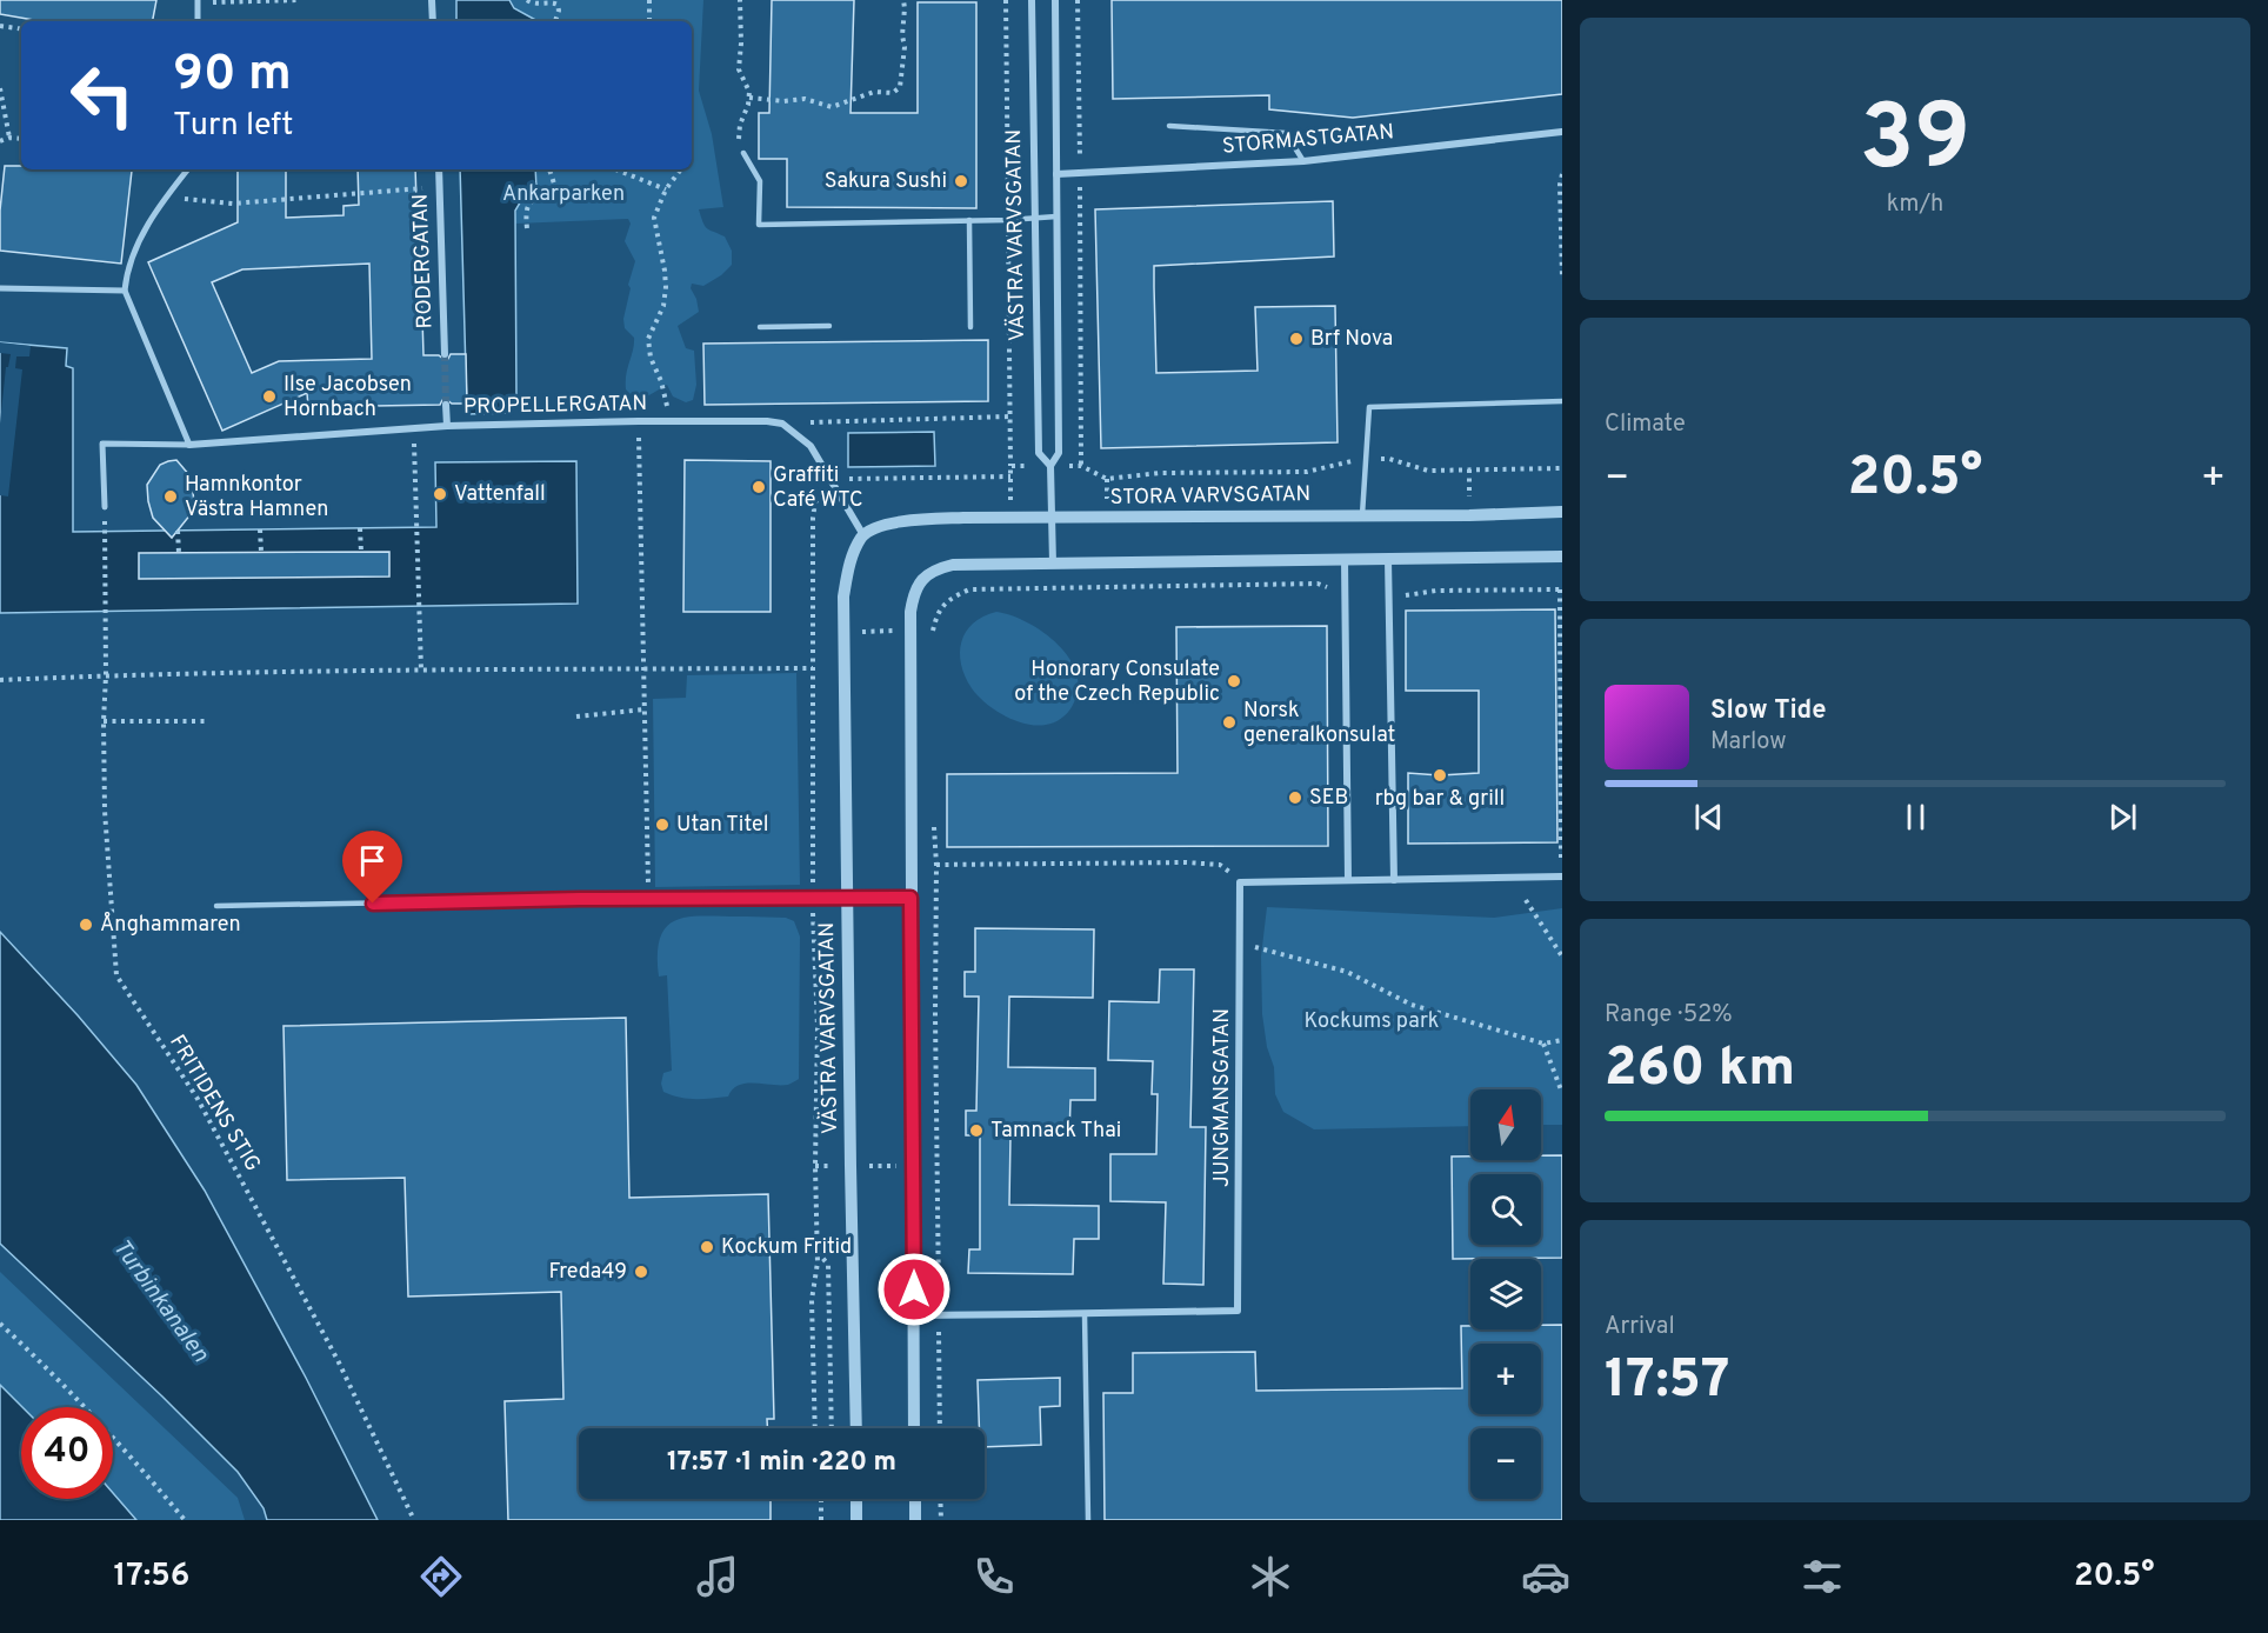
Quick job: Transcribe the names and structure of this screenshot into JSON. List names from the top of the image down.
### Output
{
  "streets": {
    "street": [
      "STORMASTGATAN",
      "VÄSTRA VARVSGATAN",
      "RODERGATAN",
      "PROPELLERGATAN",
      "STORA VARVSGATAN",
      "JUNGMANSGATAN"
    ],
    "path": ["FRITIDENS STIG"]
  },
  "crossings": [
    ["STORMASTGATAN", "VÄSTRA VARVSGATAN"],
    ["VÄSTRA VARVSGATAN", "STORA VARVSGATAN"]
  ],
  "water": ["Turbinkanalen"],
  "parks": ["Ankarparken", "Kockums park"],
  "places": [
    "Sakura Sushi",
    "Brf Nova",
    "Ilse Jacobsen Hornbach",
    "Graffiti Café WTC",
    "Vattenfall",
    "Hamnkontor Västra Hamnen",
    "Honorary Consulate of the Czech Republic",
    "Norsk generalkonsulat",
    "rbg bar & grill",
    "SEB",
    "Utan Titel",
    "Ånghammaren",
    "Tamnack Thai",
    "Kockum Fritid",
    "Freda49"
  ],
  "north": "top",
  "page": {
    "tile": [
      ["39", "km/h"],
      "Climate",
      ["Range · 52%", "260 km"],
      ["Arrival", "17:57"]
    ],
    "turn": ["90 m", "Turn left"],
    "heat": ["−", "20.5°", "+"],
    "song": ["Slow Tide", "Marlow"],
    "map_buttons": ["+", "−"],
    "limit": "40",
    "trip": "17:57 · 1 min · 220 m",
    "tabs": ["17:56", "20.5°"]
  }
}
